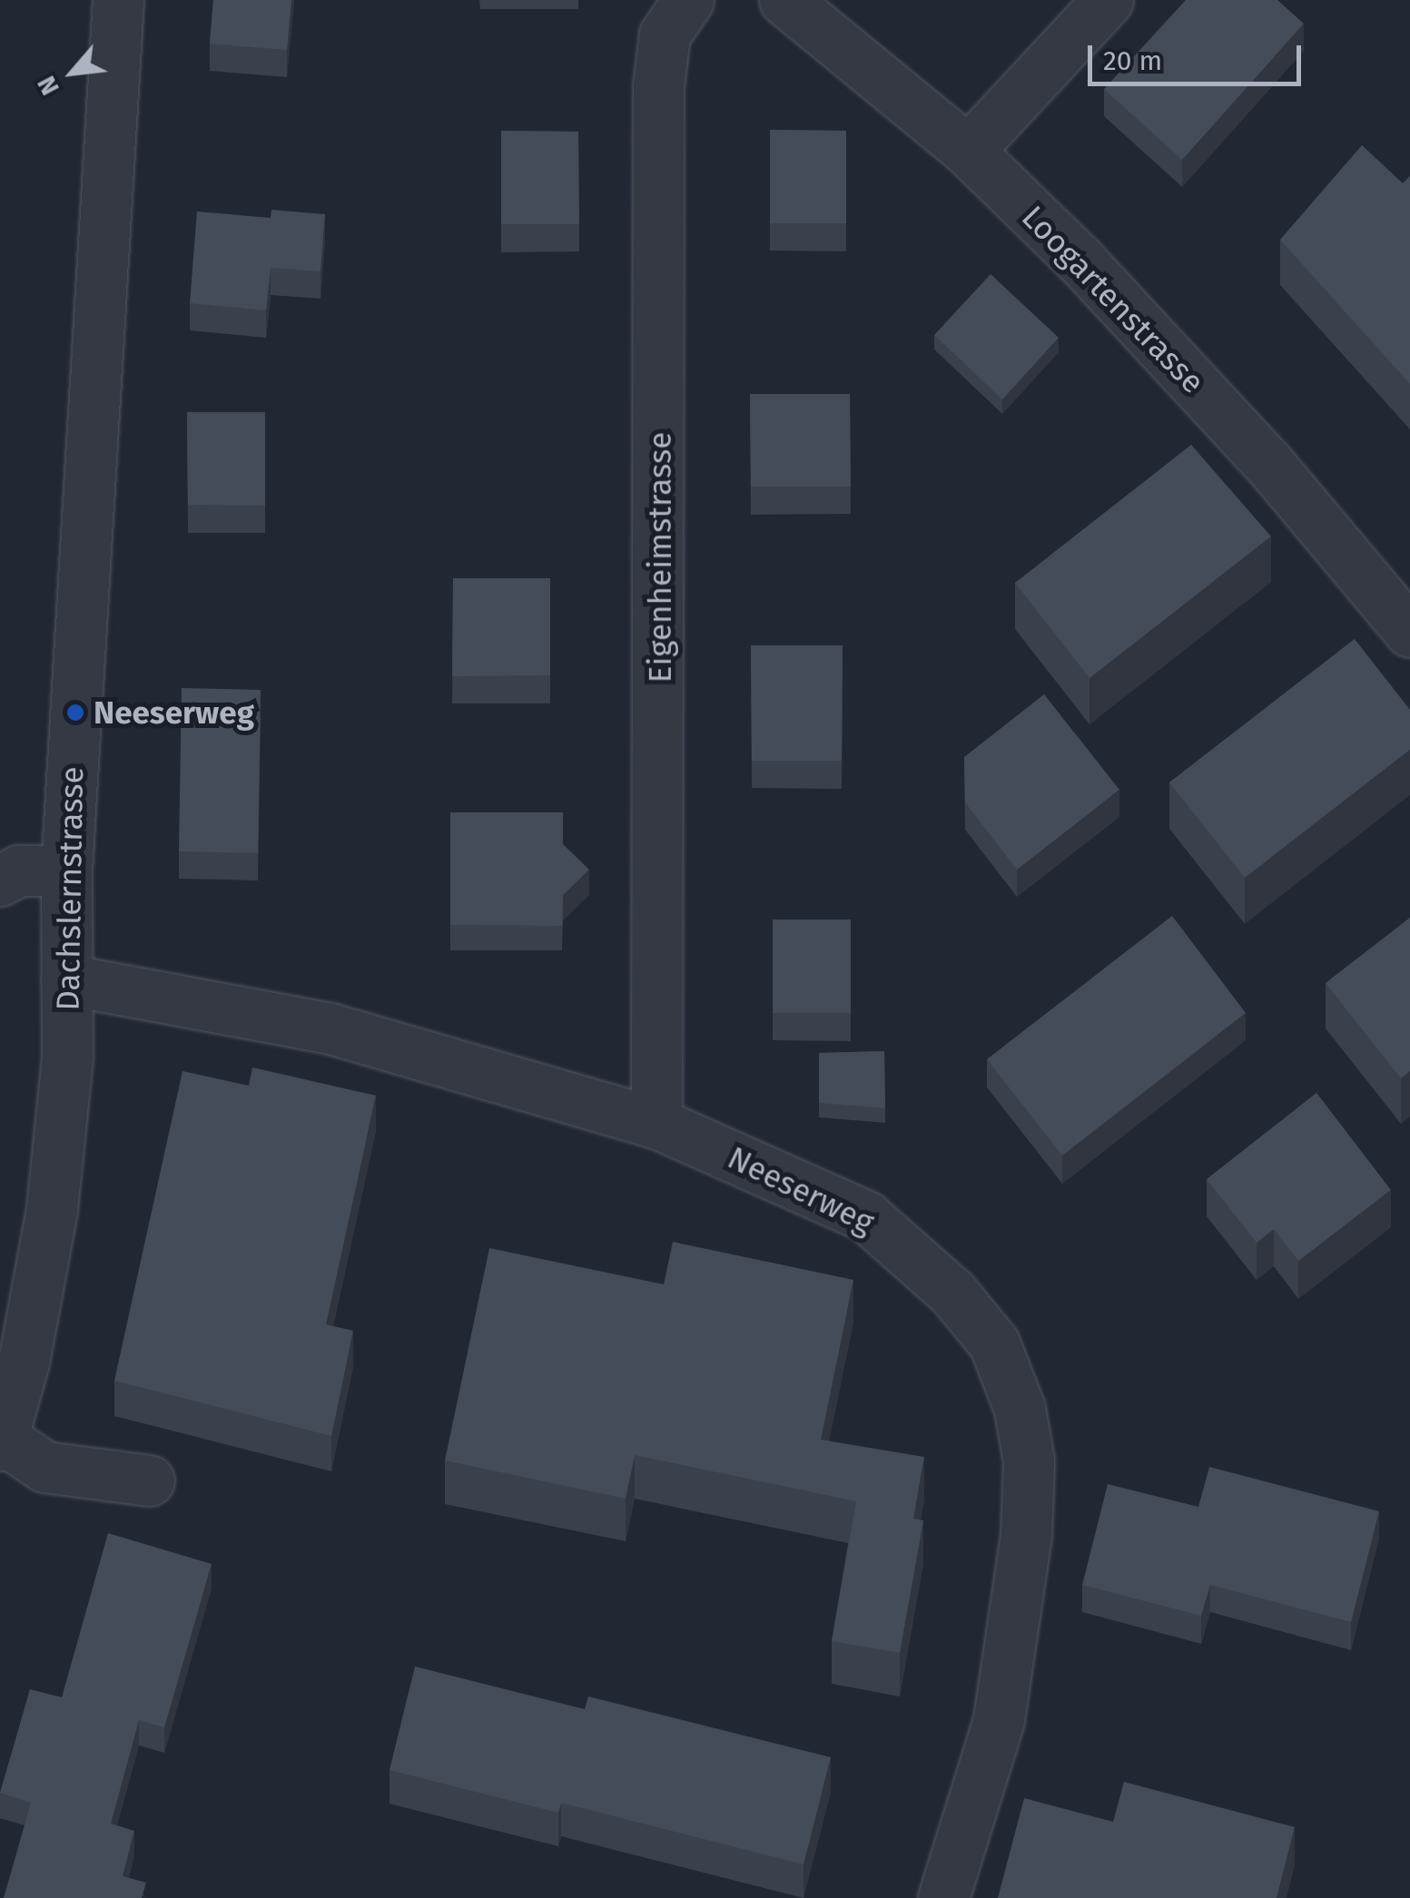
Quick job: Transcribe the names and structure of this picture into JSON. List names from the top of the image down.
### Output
{
  "streets": {
    "street": [
      "Loogartenstrasse",
      "Eigenheimstrasse",
      "Dachslernstrasse",
      "Neeserweg"
    ]
  },
  "crossings": [
    ["Eigenheimstrasse", "Neeserweg"],
    ["Dachslernstrasse", "Neeserweg"]
  ],
  "places": ["Neeserweg"],
  "scale_bar": "20 m",
  "north": "bottom left"
}
